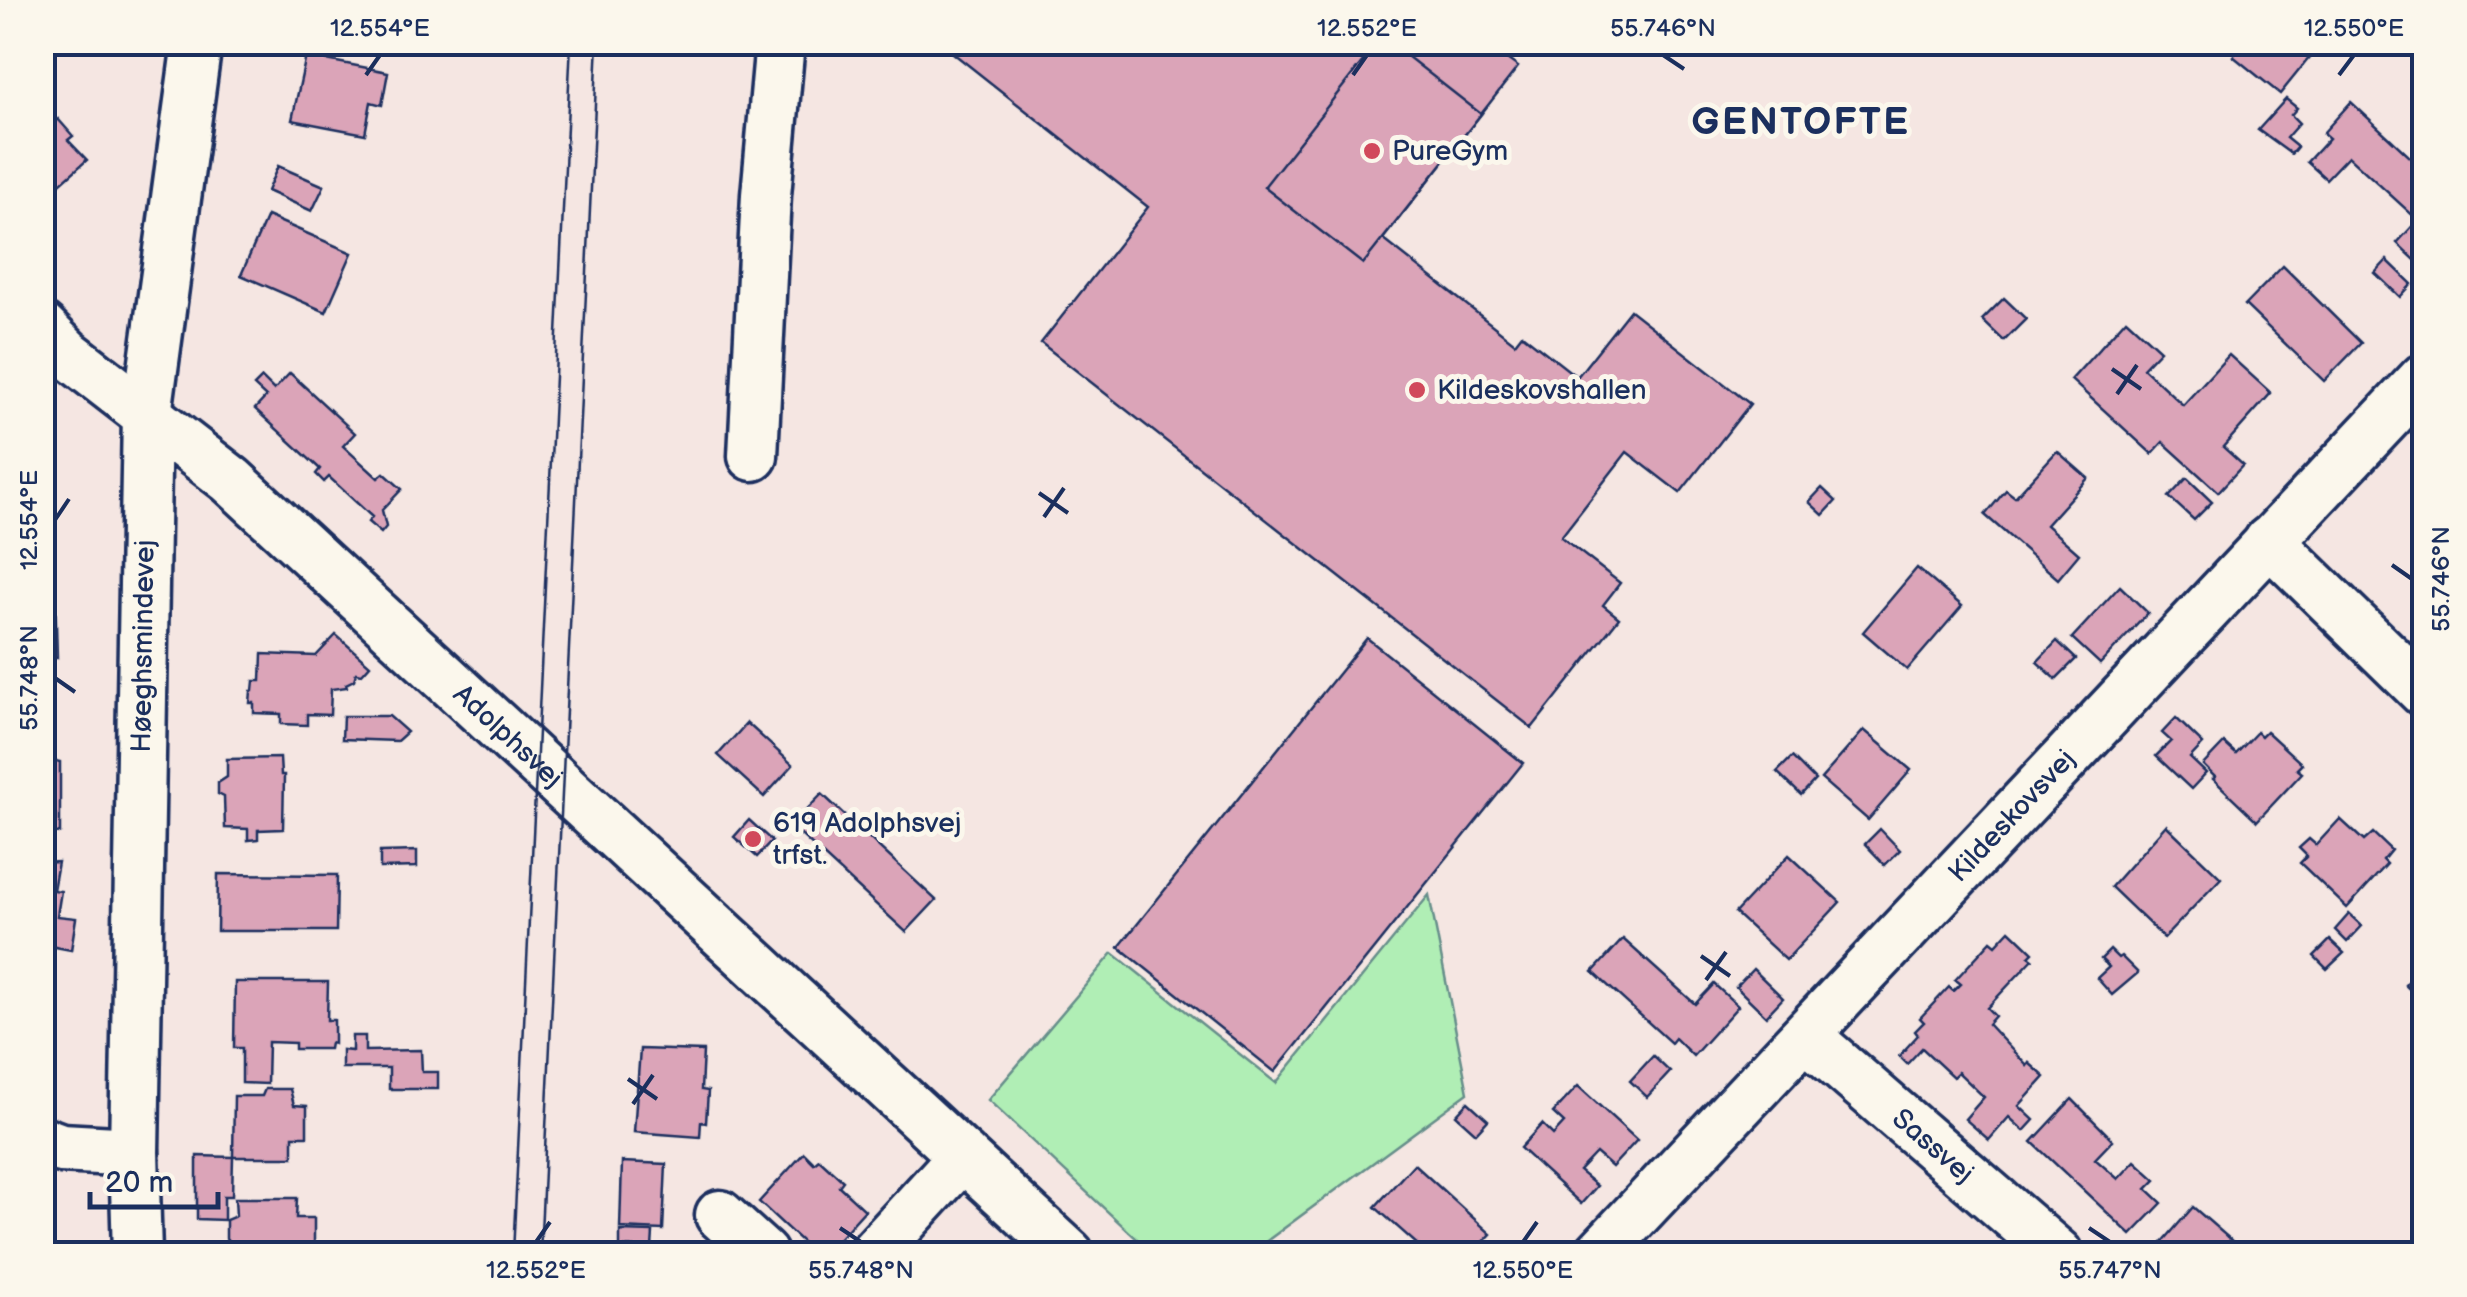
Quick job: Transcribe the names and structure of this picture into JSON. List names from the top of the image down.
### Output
{
  "streets": {
    "street": [
      "Høeghsmindevej",
      "Adolphsvej",
      "Kildeskovsvej",
      "Sassvej"
    ]
  },
  "crossings": [
    ["Høeghsmindevej", "Adolphsvej"],
    ["Kildeskovsvej", "Sassvej"]
  ],
  "districts": ["GENTOFTE"],
  "places": ["PureGym", "Kildeskovshallen", "619 Adolphsvej trfst."],
  "scale_bar": "20 m",
  "coordinates": [
    "12.554°E",
    "12.552°E",
    "55.746°N",
    "12.550°E",
    "55.748°N",
    "55.747°N"
  ]
}
